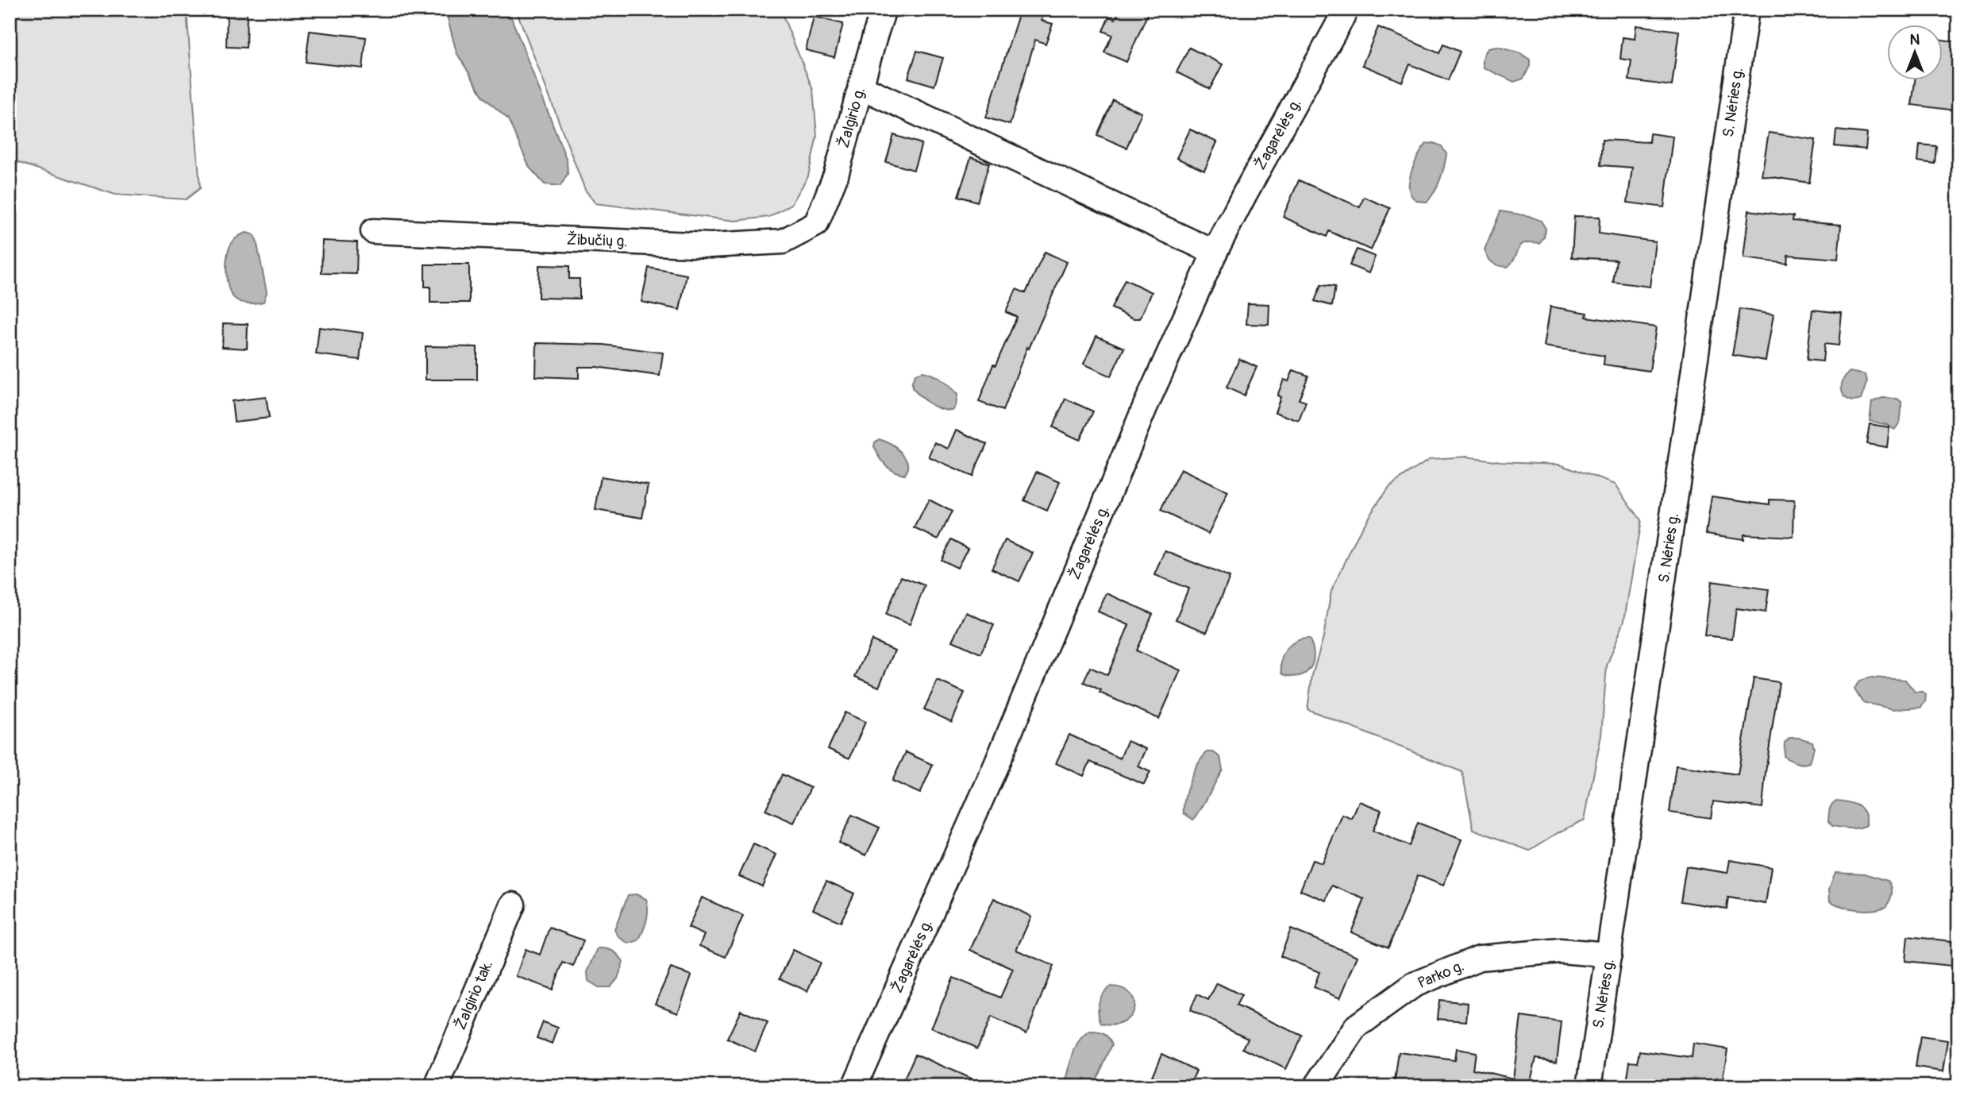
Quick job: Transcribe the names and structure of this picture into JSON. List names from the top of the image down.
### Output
{
  "streets": {
    "street": [
      "S. Nėries g.",
      "Žalgirio g.",
      "Žagarėlės g.",
      "Žibučių g.",
      "Parko g.",
      "Žalgirio tak."
    ]
  },
  "crossings": [
    ["S. Nėries g.", "Parko g."],
    ["Žalgirio g.", "Žibučių g."]
  ],
  "north": "top"
}
